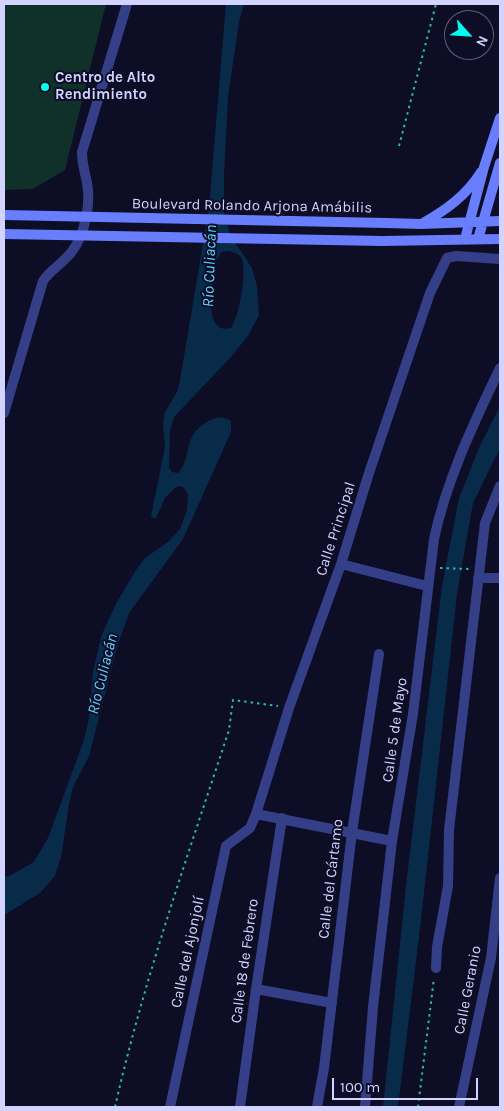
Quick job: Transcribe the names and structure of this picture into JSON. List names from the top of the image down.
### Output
{
  "streets": {
    "main road": ["Boulevard Rolando Arjona Amábilis"],
    "street": [
      "Calle Principal",
      "Calle 5 de Mayo",
      "Calle del Cártamo",
      "Calle del Ajonjolí",
      "Calle 18 de Febrero",
      "Calle Geranio"
    ]
  },
  "crossings": [
    ["Calle Principal", "Calle del Ajonjolí"]
  ],
  "water": ["Río Culiacán"],
  "places": ["Centro de Alto Rendimiento"],
  "scale_bar": "100 m",
  "north": "bottom right"
}
